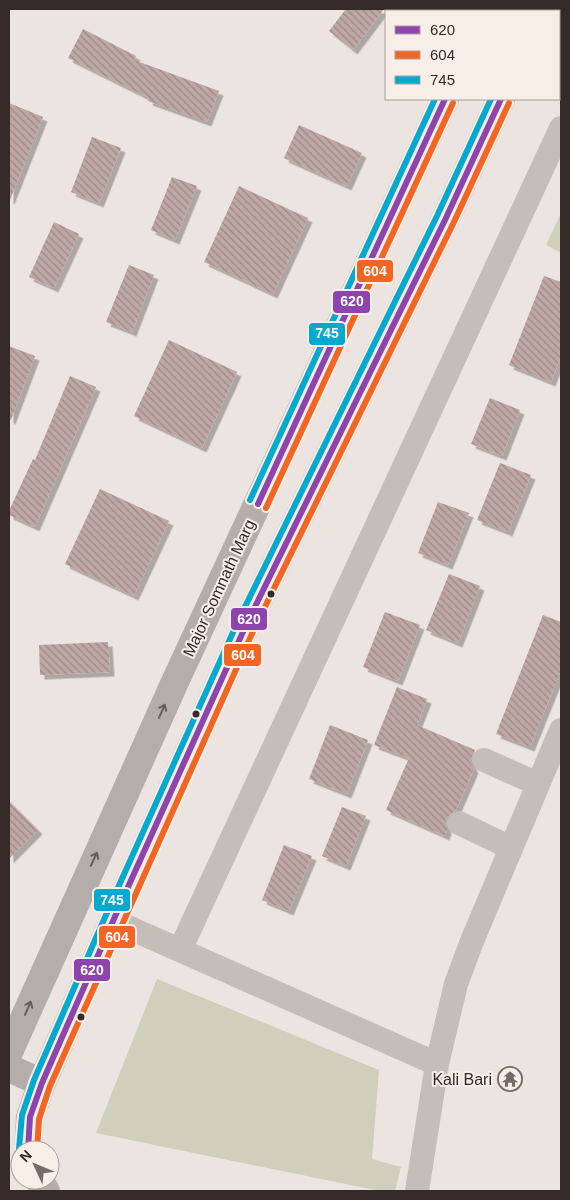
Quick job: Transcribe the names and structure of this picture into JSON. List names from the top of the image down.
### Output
{
  "streets": {
    "street": ["Major Somnath Marg"]
  },
  "places": {
    "temple": ["Kali Bari"]
  },
  "lines": ["transit line 620", "transit line 745", "transit line 604"],
  "legend": ["620", "604", "745"],
  "north": "top left"
}
